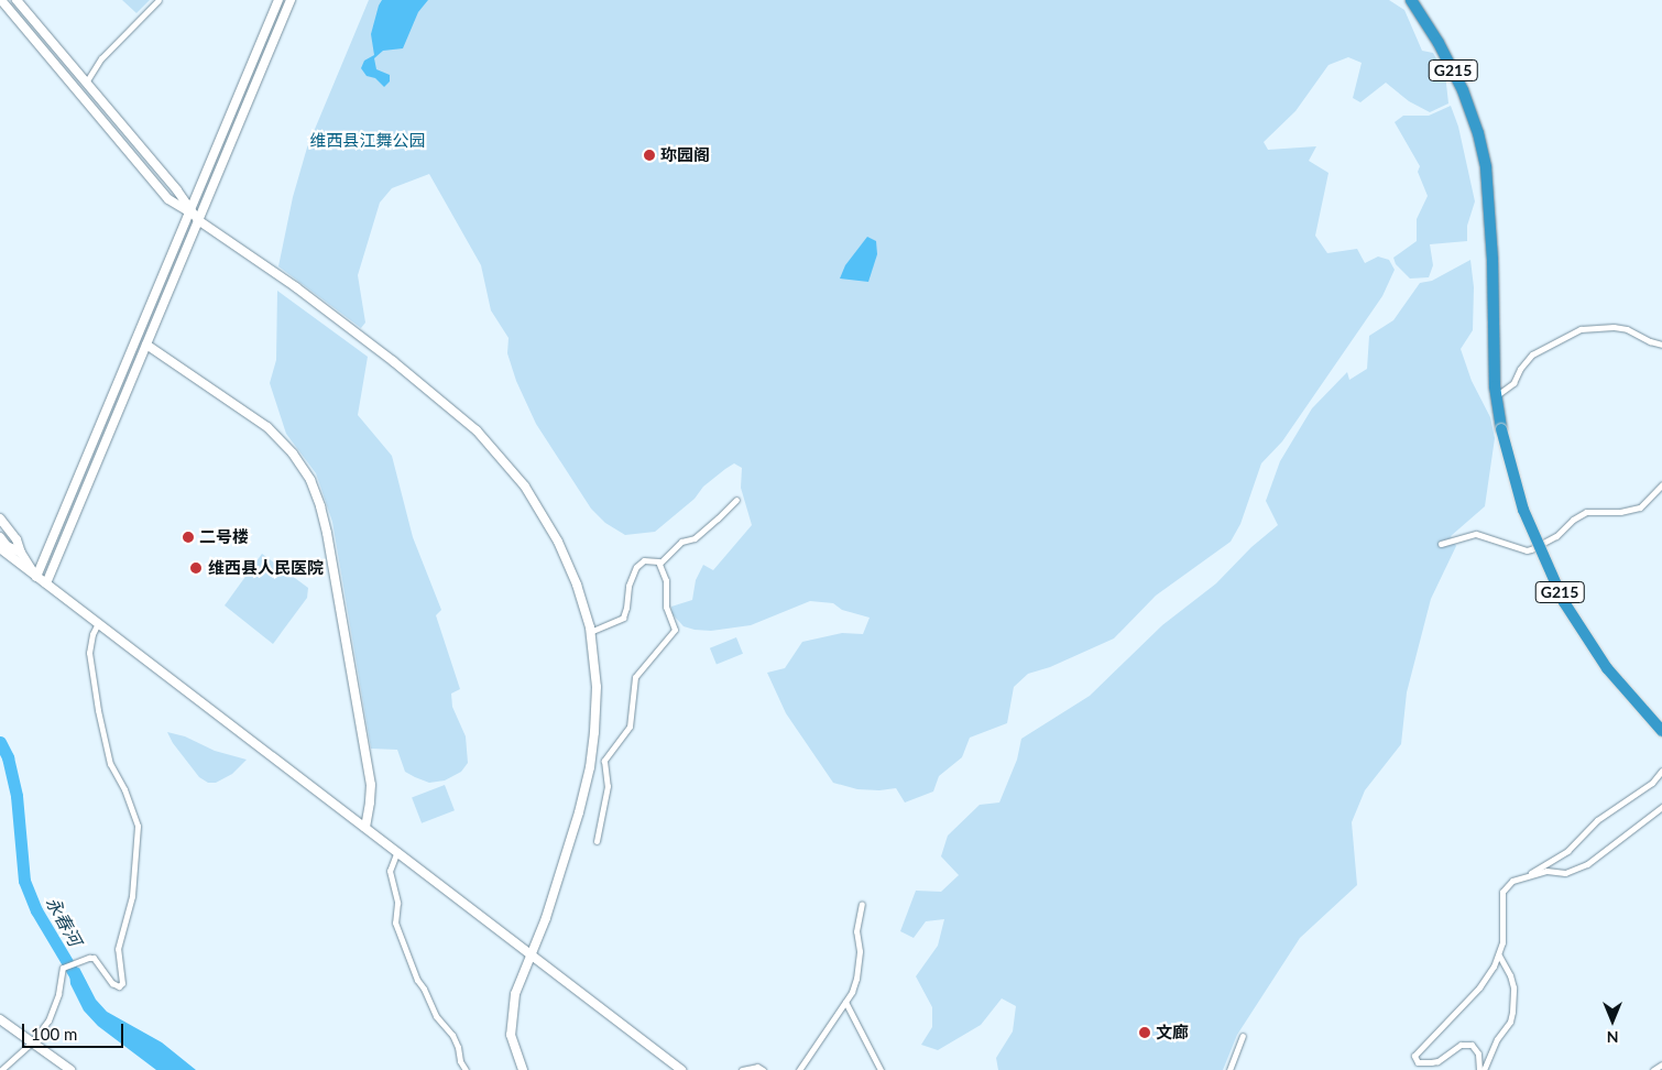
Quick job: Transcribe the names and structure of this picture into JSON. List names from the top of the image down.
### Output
{
  "streets": {
    "highway": ["G215"]
  },
  "water": ["永春河"],
  "parks": ["维西县江舞公园"],
  "places": [
    "珎园阁",
    "二号楼",
    "维西县人民医院",
    "文廊"
  ],
  "scale_bar": "100 m",
  "north": "bottom"
}
